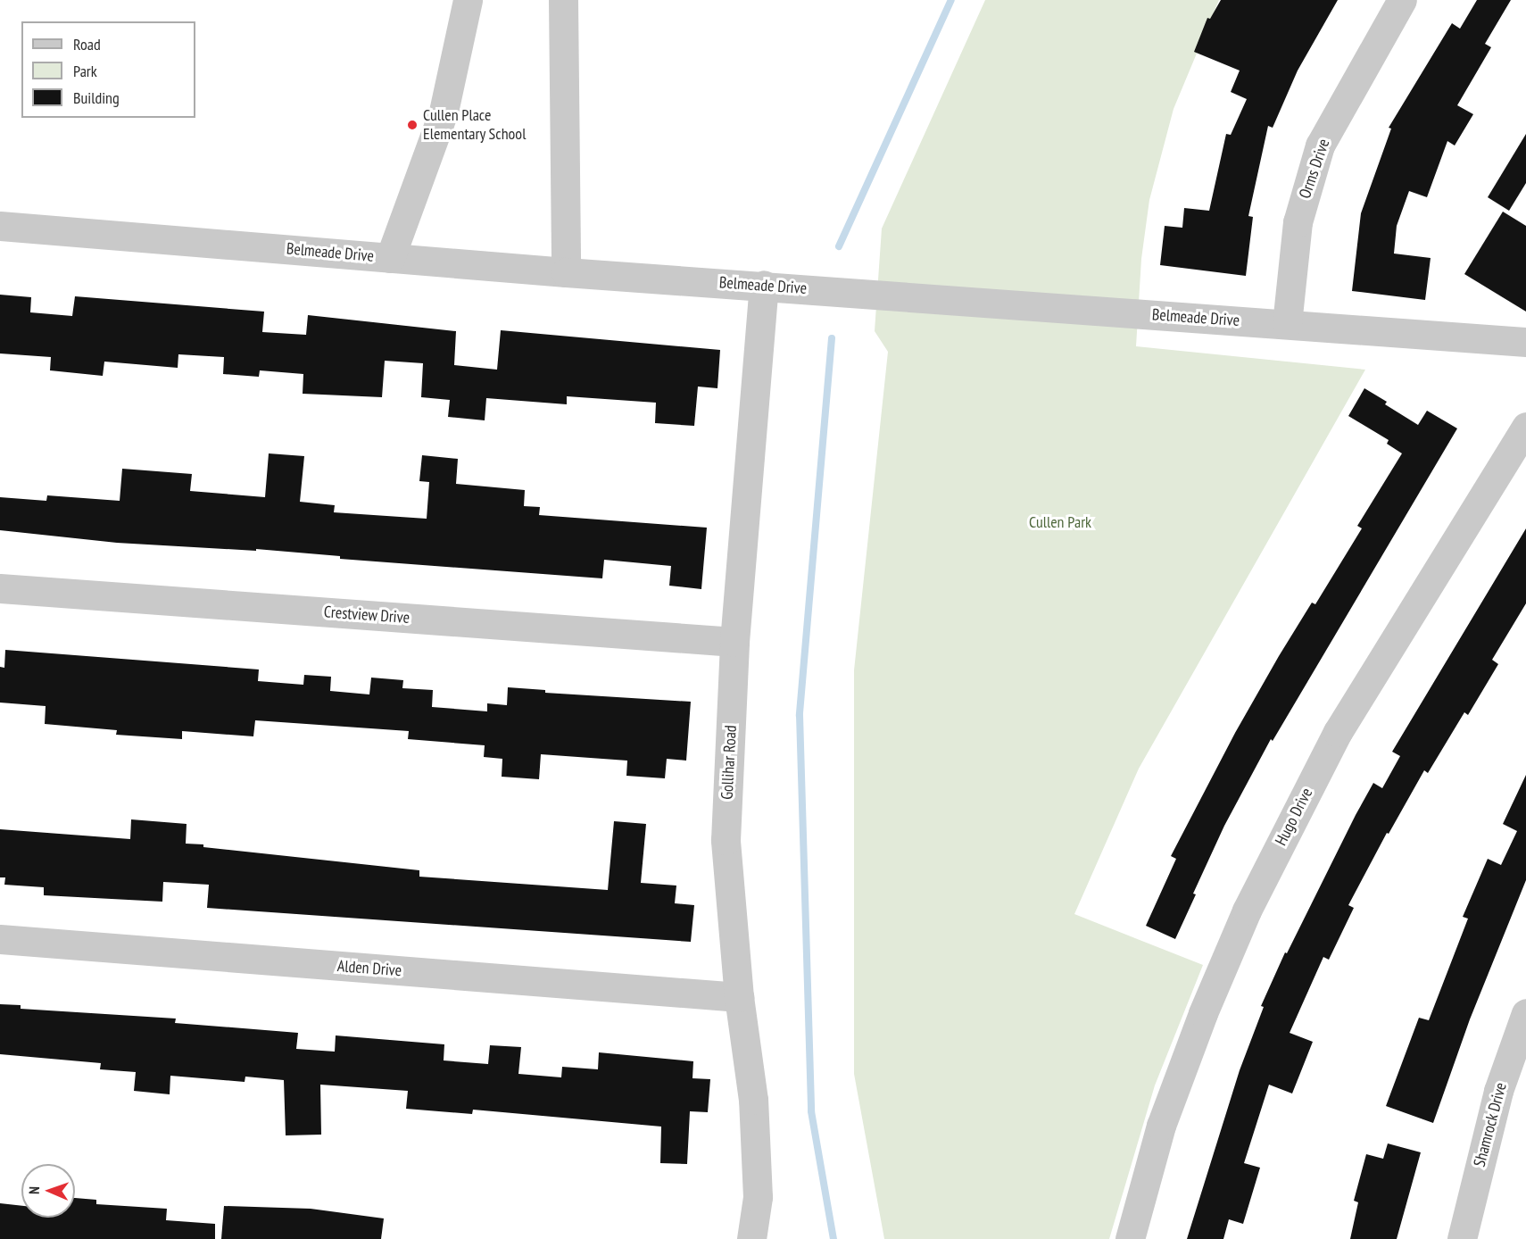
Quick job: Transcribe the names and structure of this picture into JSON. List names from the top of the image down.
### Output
{
  "streets": {
    "street": [
      "Orms Drive",
      "Belmeade Drive",
      "Crestview Drive",
      "Gollihar Road",
      "Hugo Drive",
      "Alden Drive",
      "Shamrock Drive"
    ]
  },
  "crossings": [
    ["Orms Drive", "Belmeade Drive"],
    ["Belmeade Drive", "Gollihar Road"],
    ["Crestview Drive", "Gollihar Road"],
    ["Gollihar Road", "Alden Drive"]
  ],
  "parks": ["Cullen Park"],
  "places": ["Cullen Place Elementary School"],
  "legend": ["Road", "Park", "Building"],
  "north": "left"
}
